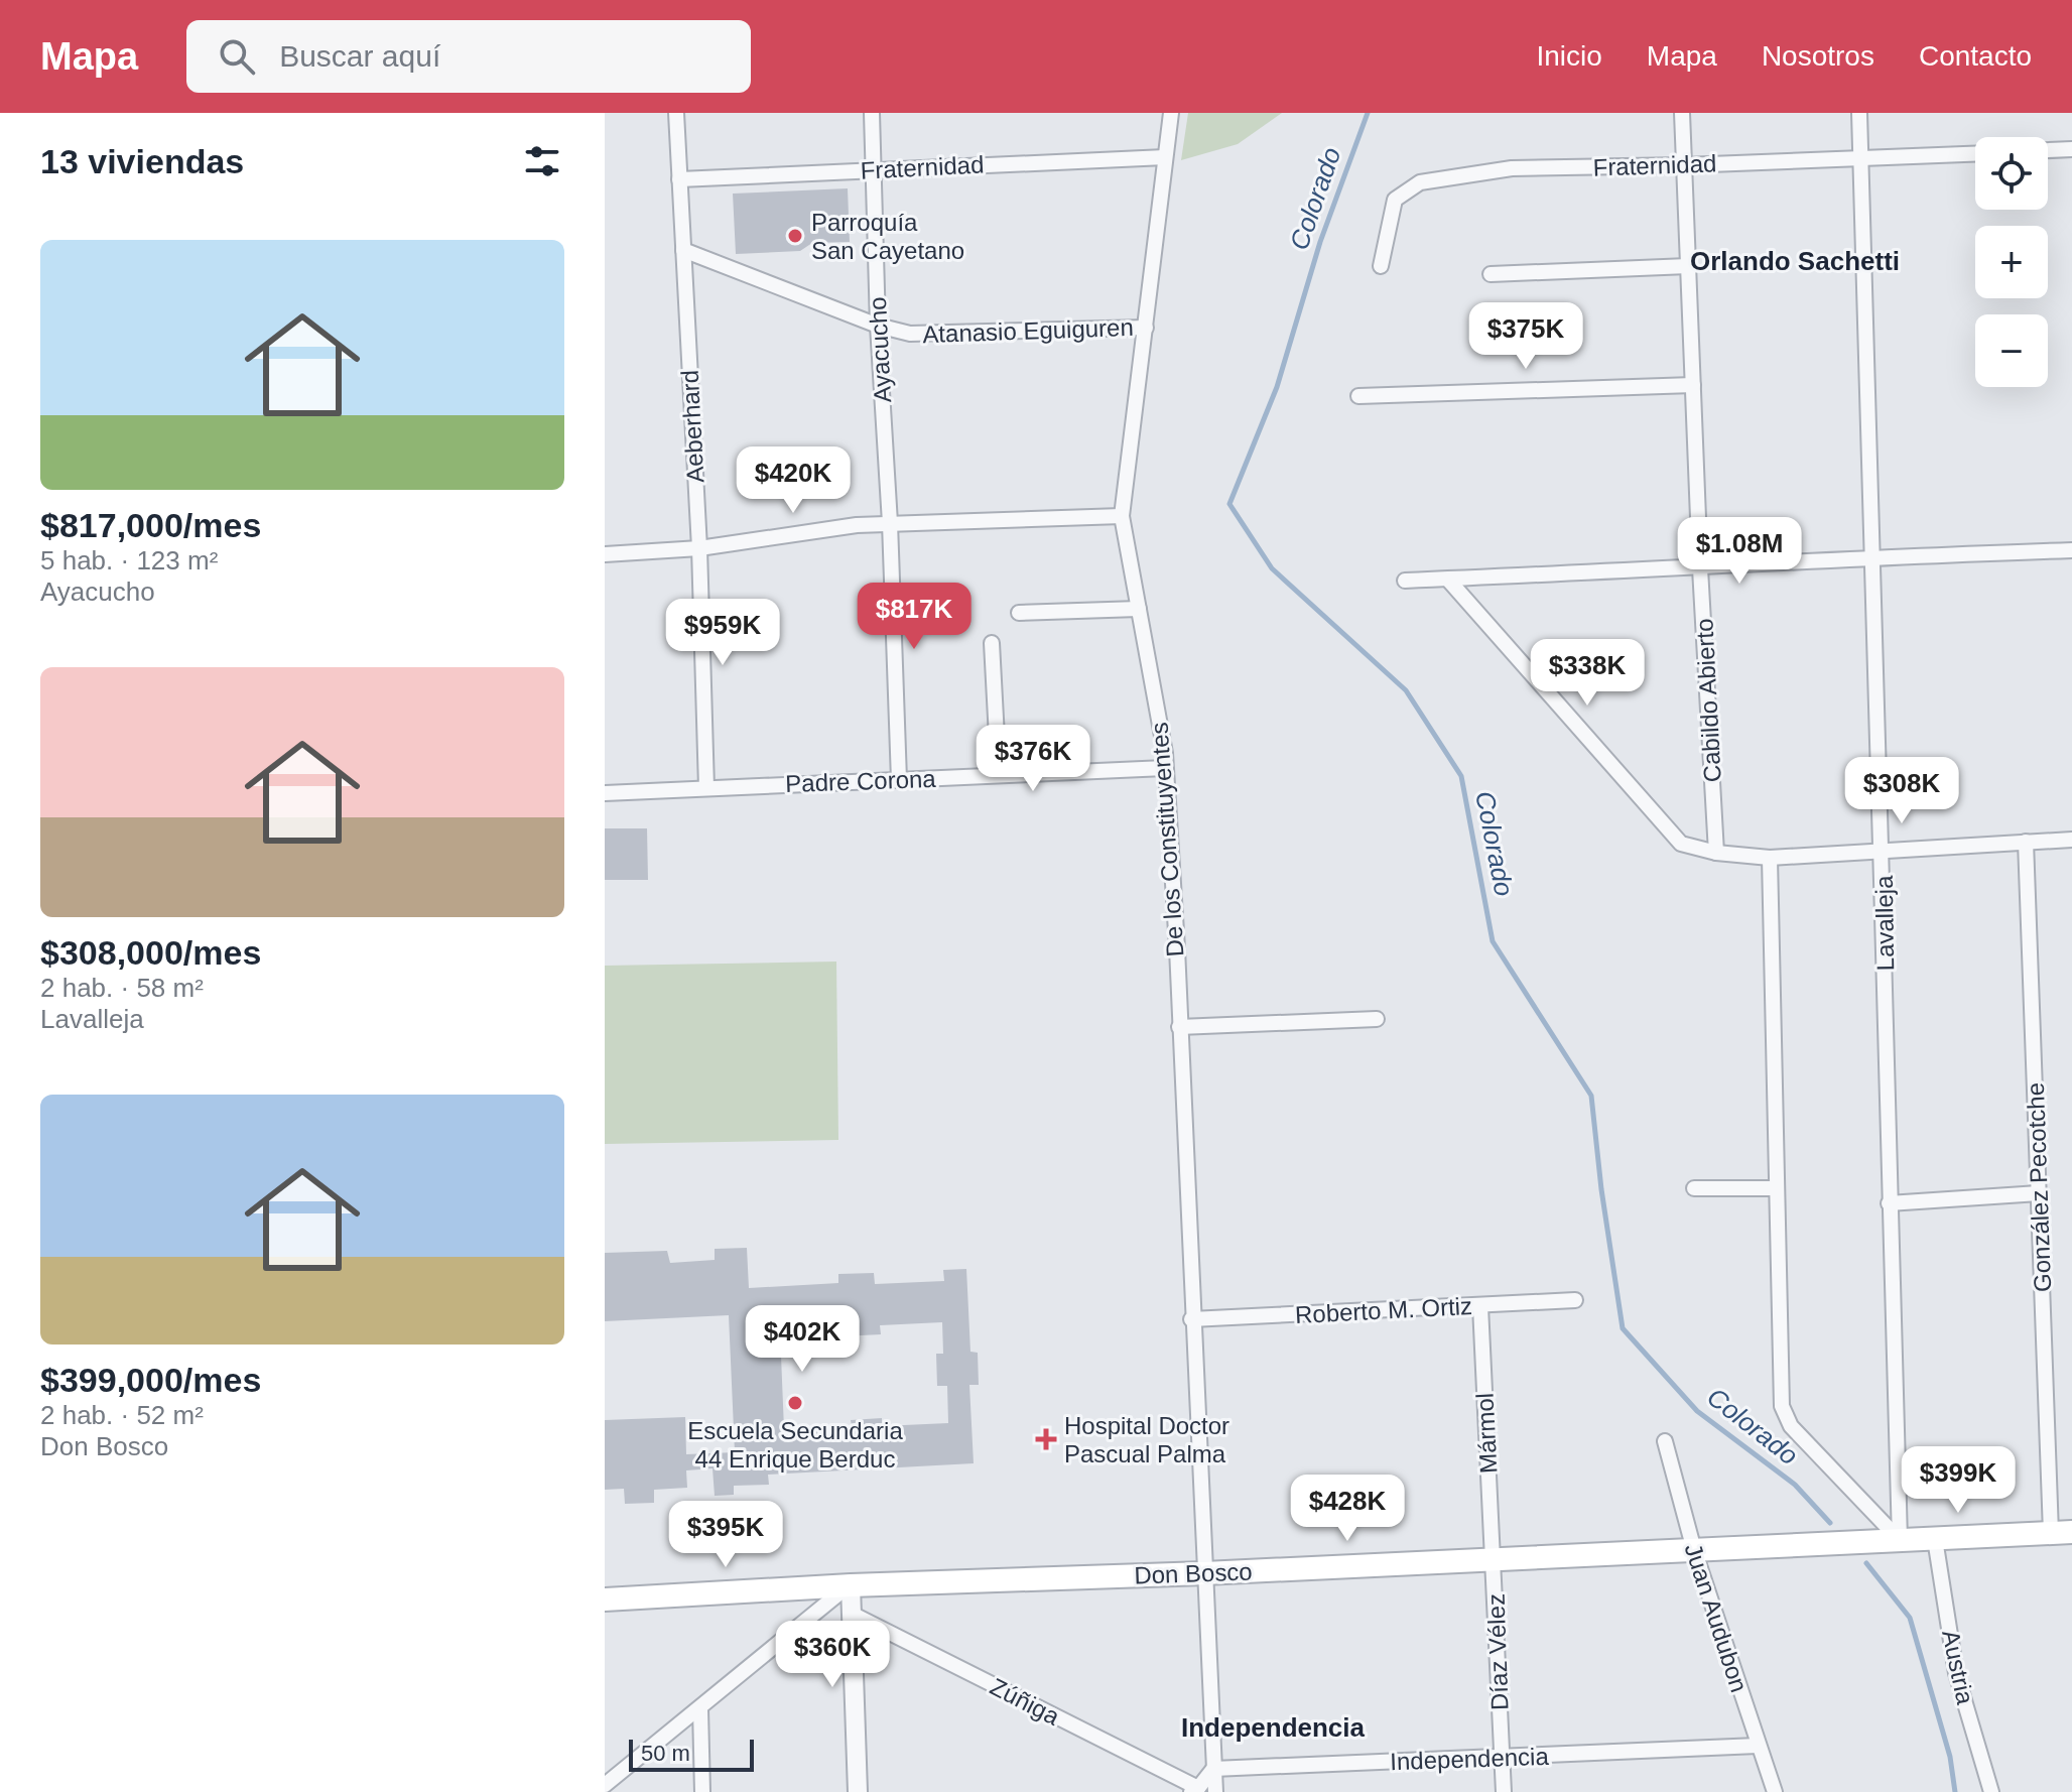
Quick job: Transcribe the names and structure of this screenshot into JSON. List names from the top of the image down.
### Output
{
  "streets": {
    "main road": ["Don Bosco"],
    "street": [
      "Fraternidad",
      "Atanasio Eguiguren",
      "Ayacucho",
      "Aeberhard",
      "Cabildo Abierto",
      "Padre Corona",
      "De los Constituyentes",
      "Lavalleja",
      "González Pecotche",
      "Roberto M. Ortiz",
      "Mármol",
      "Juan Audubon",
      "Díaz Vélez",
      "Austria",
      "Zúñiga",
      "Independencia"
    ]
  },
  "crossings": [
    ["Fraternidad", "Ayacucho"],
    ["Fraternidad", "Aeberhard"],
    ["Fraternidad", "Cabildo Abierto"],
    ["Fraternidad", "De los Constituyentes"],
    ["Fraternidad", "Lavalleja"],
    ["Atanasio Eguiguren", "Ayacucho"],
    ["Atanasio Eguiguren", "Aeberhard"],
    ["Atanasio Eguiguren", "De los Constituyentes"],
    ["Ayacucho", "Padre Corona"],
    ["Aeberhard", "Padre Corona"],
    ["Padre Corona", "De los Constituyentes"],
    ["De los Constituyentes", "Roberto M. Ortiz"],
    ["De los Constituyentes", "Don Bosco"],
    ["De los Constituyentes", "Independencia"],
    ["Lavalleja", "Don Bosco"],
    ["González Pecotche", "Don Bosco"],
    ["Roberto M. Ortiz", "Mármol"],
    ["Mármol", "Don Bosco"],
    ["Mármol", "Díaz Vélez"],
    ["Don Bosco", "Juan Audubon"],
    ["Don Bosco", "Díaz Vélez"],
    ["Don Bosco", "Austria"],
    ["Juan Audubon", "Independencia"],
    ["Díaz Vélez", "Independencia"]
  ],
  "districts": ["Orlando Sachetti", "Independencia"],
  "water": ["Colorado"],
  "places": {
    "other": ["Parroquía San Cayetano", "Escuela Secundaria 44 Enrique Berduc"],
    "health": ["Hospital Doctor Pascual Palma"]
  },
  "scale_bar": "50 m",
  "page": {
    "header": "Mapa",
    "search": "Buscar aquí",
    "nav": [
      "Inicio",
      "Mapa",
      "Nosotros",
      "Contacto"
    ],
    "heading": "13 viviendas",
    "map_buttons": ["+", "−"],
    "list": [
      {
        "name": "$817,000/mes",
        "note": "5 hab. · 123 m² · Ayacucho"
      },
      {
        "name": "$308,000/mes",
        "note": "2 hab. · 58 m² · Lavalleja"
      },
      {
        "name": "$399,000/mes",
        "note": "2 hab. · 52 m² · Don Bosco"
      }
    ],
    "price": [
      "$375K",
      "$420K",
      "$1.08M",
      "$817K",
      "$959K",
      "$338K",
      "$376K",
      "$308K",
      "$402K",
      "$399K",
      "$428K",
      "$395K",
      "$360K"
    ],
    "scale": "50 m"
  }
}
